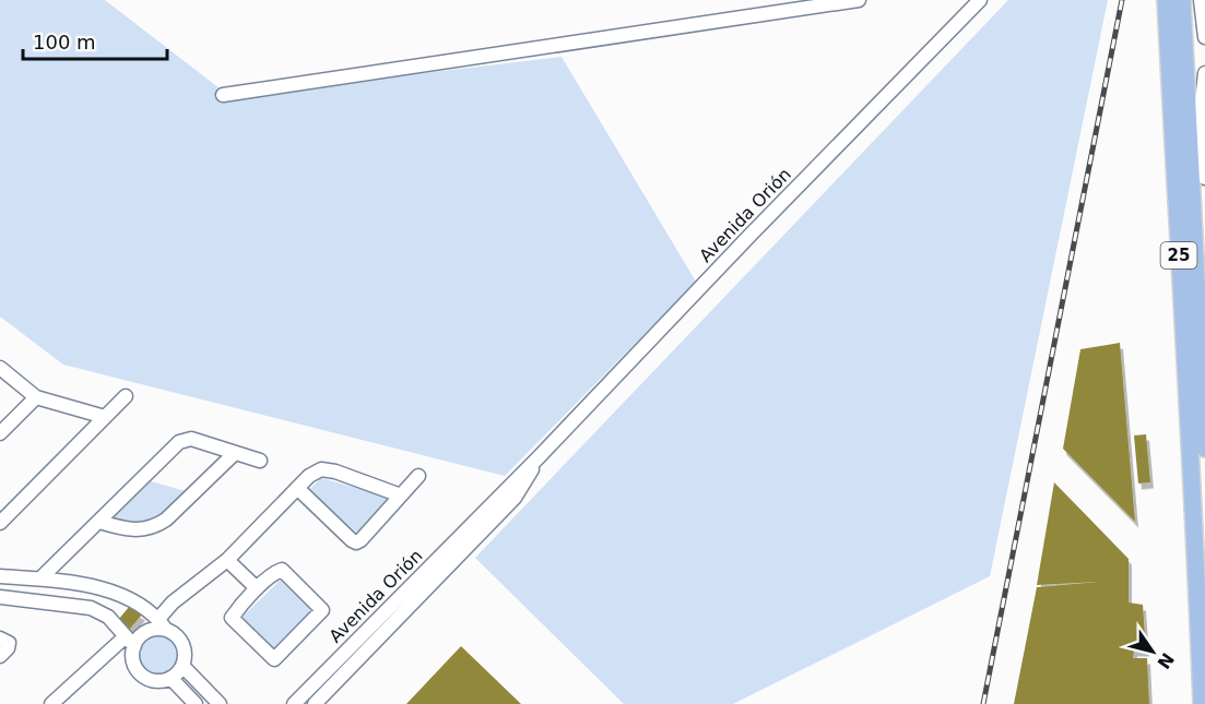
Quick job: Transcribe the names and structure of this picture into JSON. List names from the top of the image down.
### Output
{
  "streets": {
    "main road": ["25"],
    "street": ["Avenida Orión"]
  },
  "scale_bar": "100 m",
  "north": "bottom right"
}
